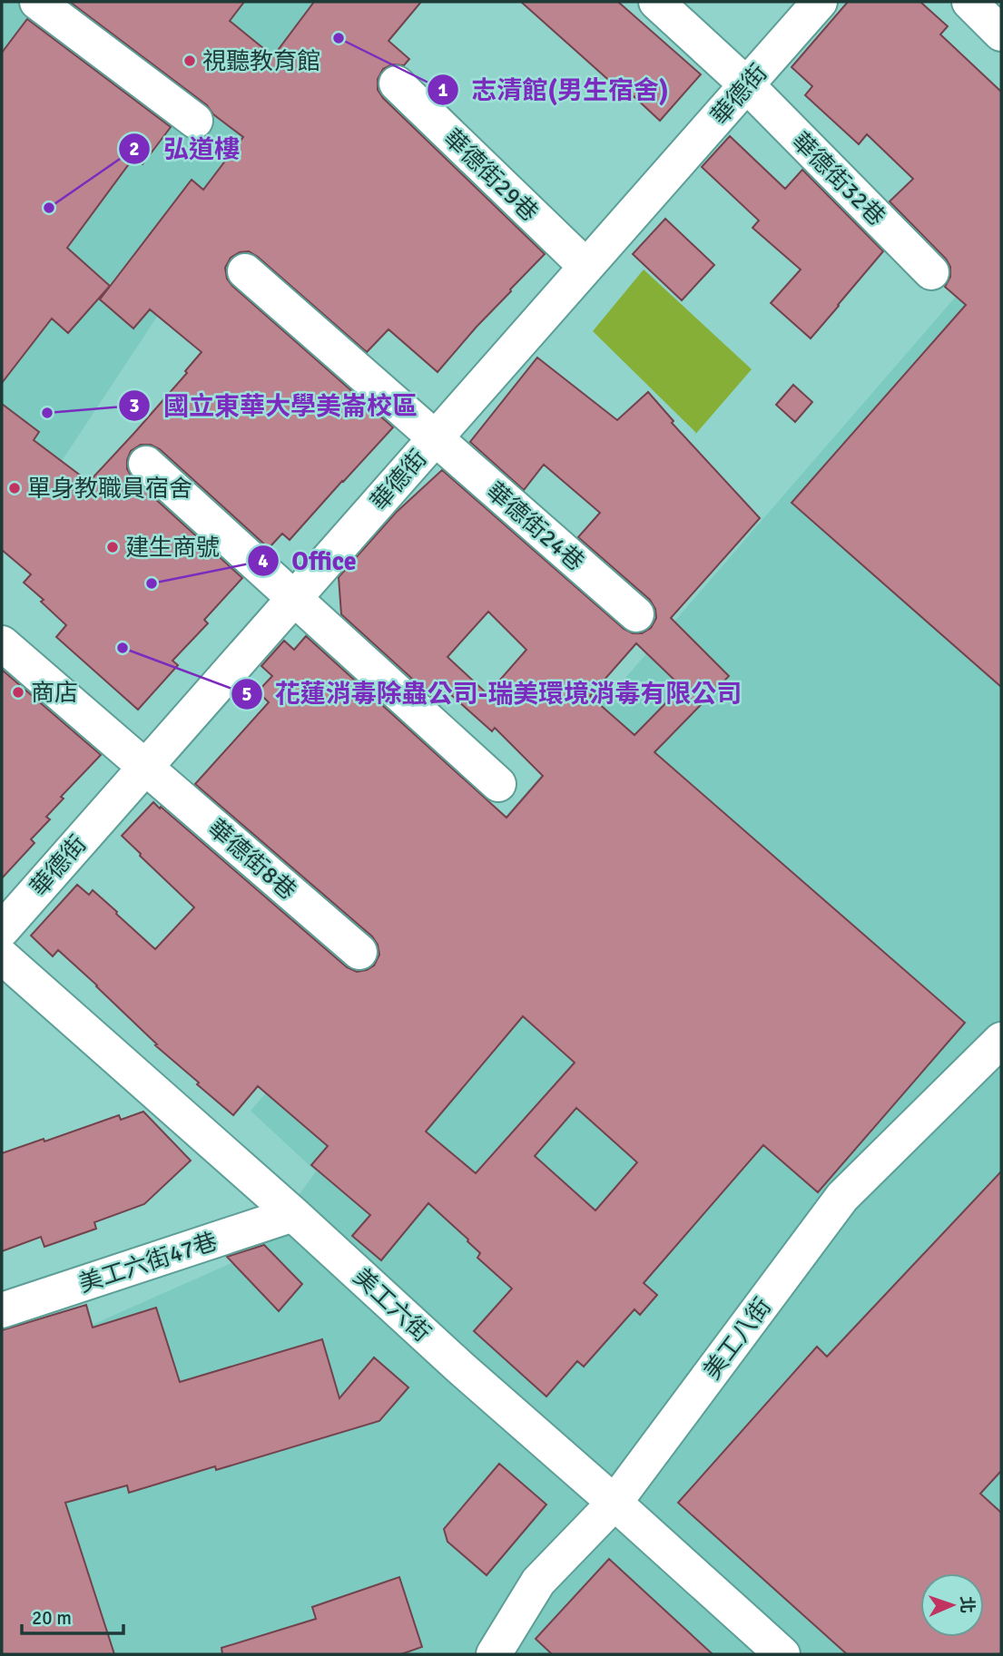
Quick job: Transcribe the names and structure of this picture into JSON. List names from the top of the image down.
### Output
{
  "streets": {
    "street": [
      "華德街",
      "華德街29巷",
      "華德街32巷",
      "華德街24巷",
      "華德街8巷",
      "美工六街47巷",
      "美工六街",
      "美工八街"
    ]
  },
  "crossings": [
    ["華德街", "華德街29巷"],
    ["華德街", "華德街32巷"],
    ["華德街", "華德街24巷"],
    ["華德街", "華德街8巷"],
    ["美工六街47巷", "美工六街"],
    ["美工六街", "美工八街"]
  ],
  "places": [
    "志清館(男生宿舍)",
    "視聽教育館",
    "弘道樓",
    "國立東華大學美崙校區",
    "單身教職員宿舍",
    "建生商號",
    "Office",
    "花蓮消毒除蟲公司-瑞美環境消毒有限公司",
    "商店"
  ],
  "scale_bar": "20 m",
  "north": "right"
}
